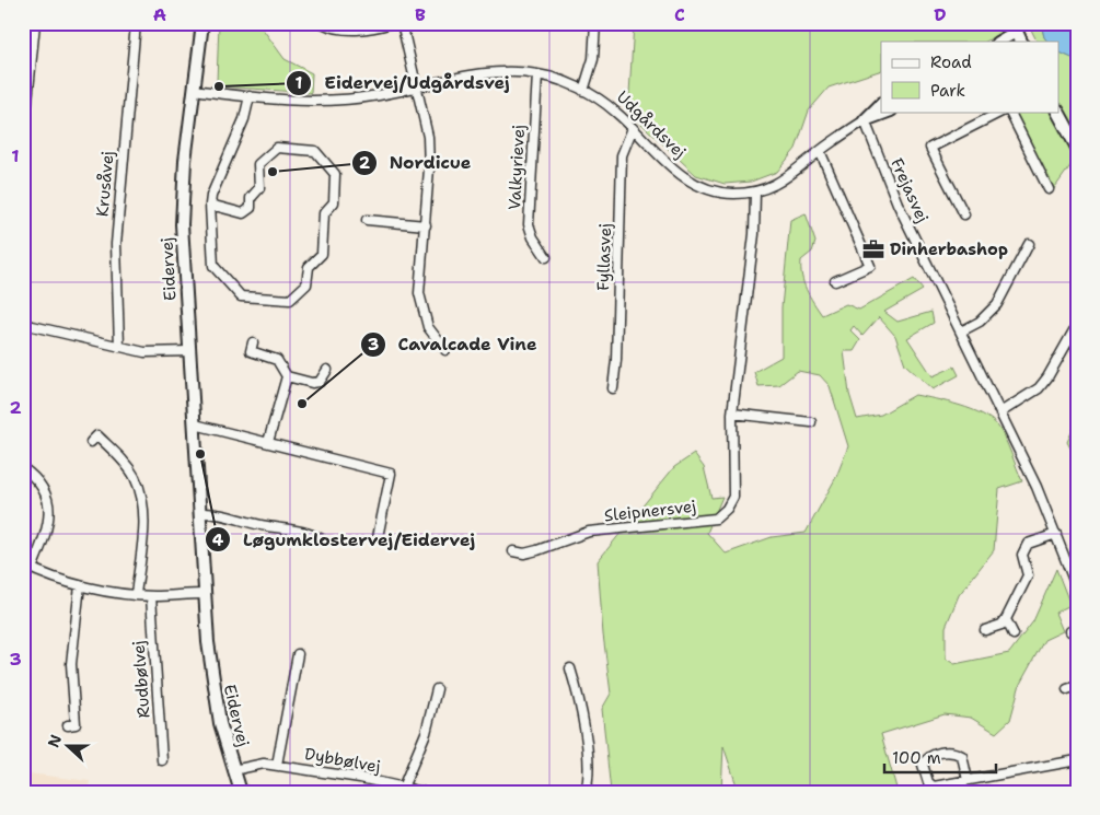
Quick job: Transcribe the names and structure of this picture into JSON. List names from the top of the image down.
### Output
{
  "streets": {
    "street": [
      "Udgårdsvej",
      "Valkyrievej",
      "Krusåvej",
      "Frejasvej",
      "Fyllasvej",
      "Eidervej",
      "Sleipnersvej",
      "Rudbølvej",
      "Dybbølvej"
    ]
  },
  "crossings": [
    ["Udgårdsvej", "Valkyrievej"],
    ["Udgårdsvej", "Frejasvej"],
    ["Udgårdsvej", "Fyllasvej"],
    ["Udgårdsvej", "Eidervej"],
    ["Udgårdsvej", "Sleipnersvej"],
    ["Eidervej", "Dybbølvej"]
  ],
  "places": {
    "other": [
      "Eidervej/Udgårdsvej",
      "Nordicue",
      "Cavalcade Vine",
      "Løgumklostervej/Eidervej"
    ],
    "office": ["Dinherbashop"]
  },
  "legend": ["Road", "Park"],
  "scale_bar": "100 m",
  "north": "left",
  "grid": {
    "columns": [
      "A",
      "B",
      "C",
      "D"
    ],
    "rows": ["1", "2", "3"]
  }
}
